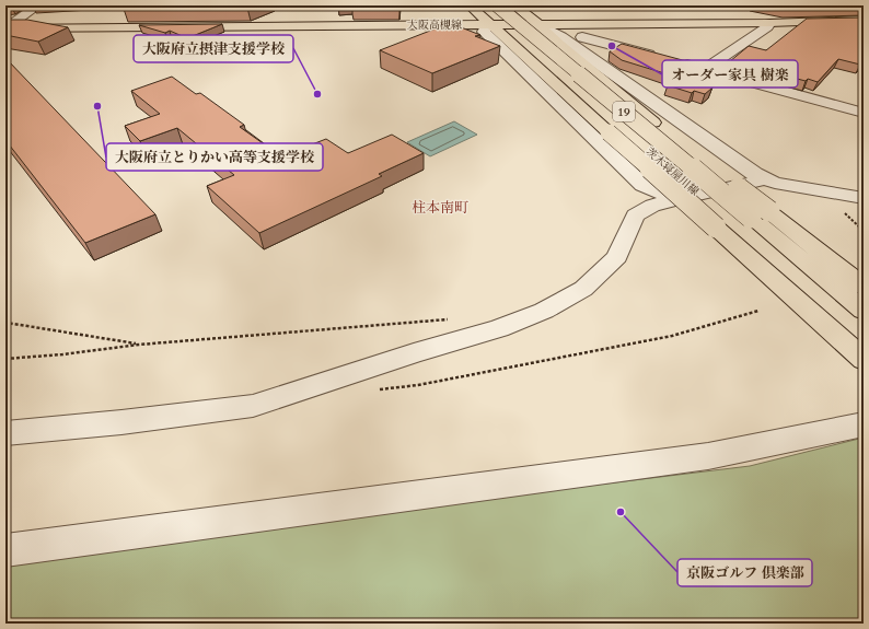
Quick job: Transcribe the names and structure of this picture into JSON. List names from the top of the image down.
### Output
{
  "streets": {
    "main road": ["大阪高槻線", "19", "茨木寝屋川線"]
  },
  "districts": ["柱本南町"],
  "places": [
    "オーダー家具 樹楽",
    "大阪府立摂津支援学校",
    "大阪府立とりかい高等支援学校",
    "京阪ゴルフ 倶楽部"
  ]
}
